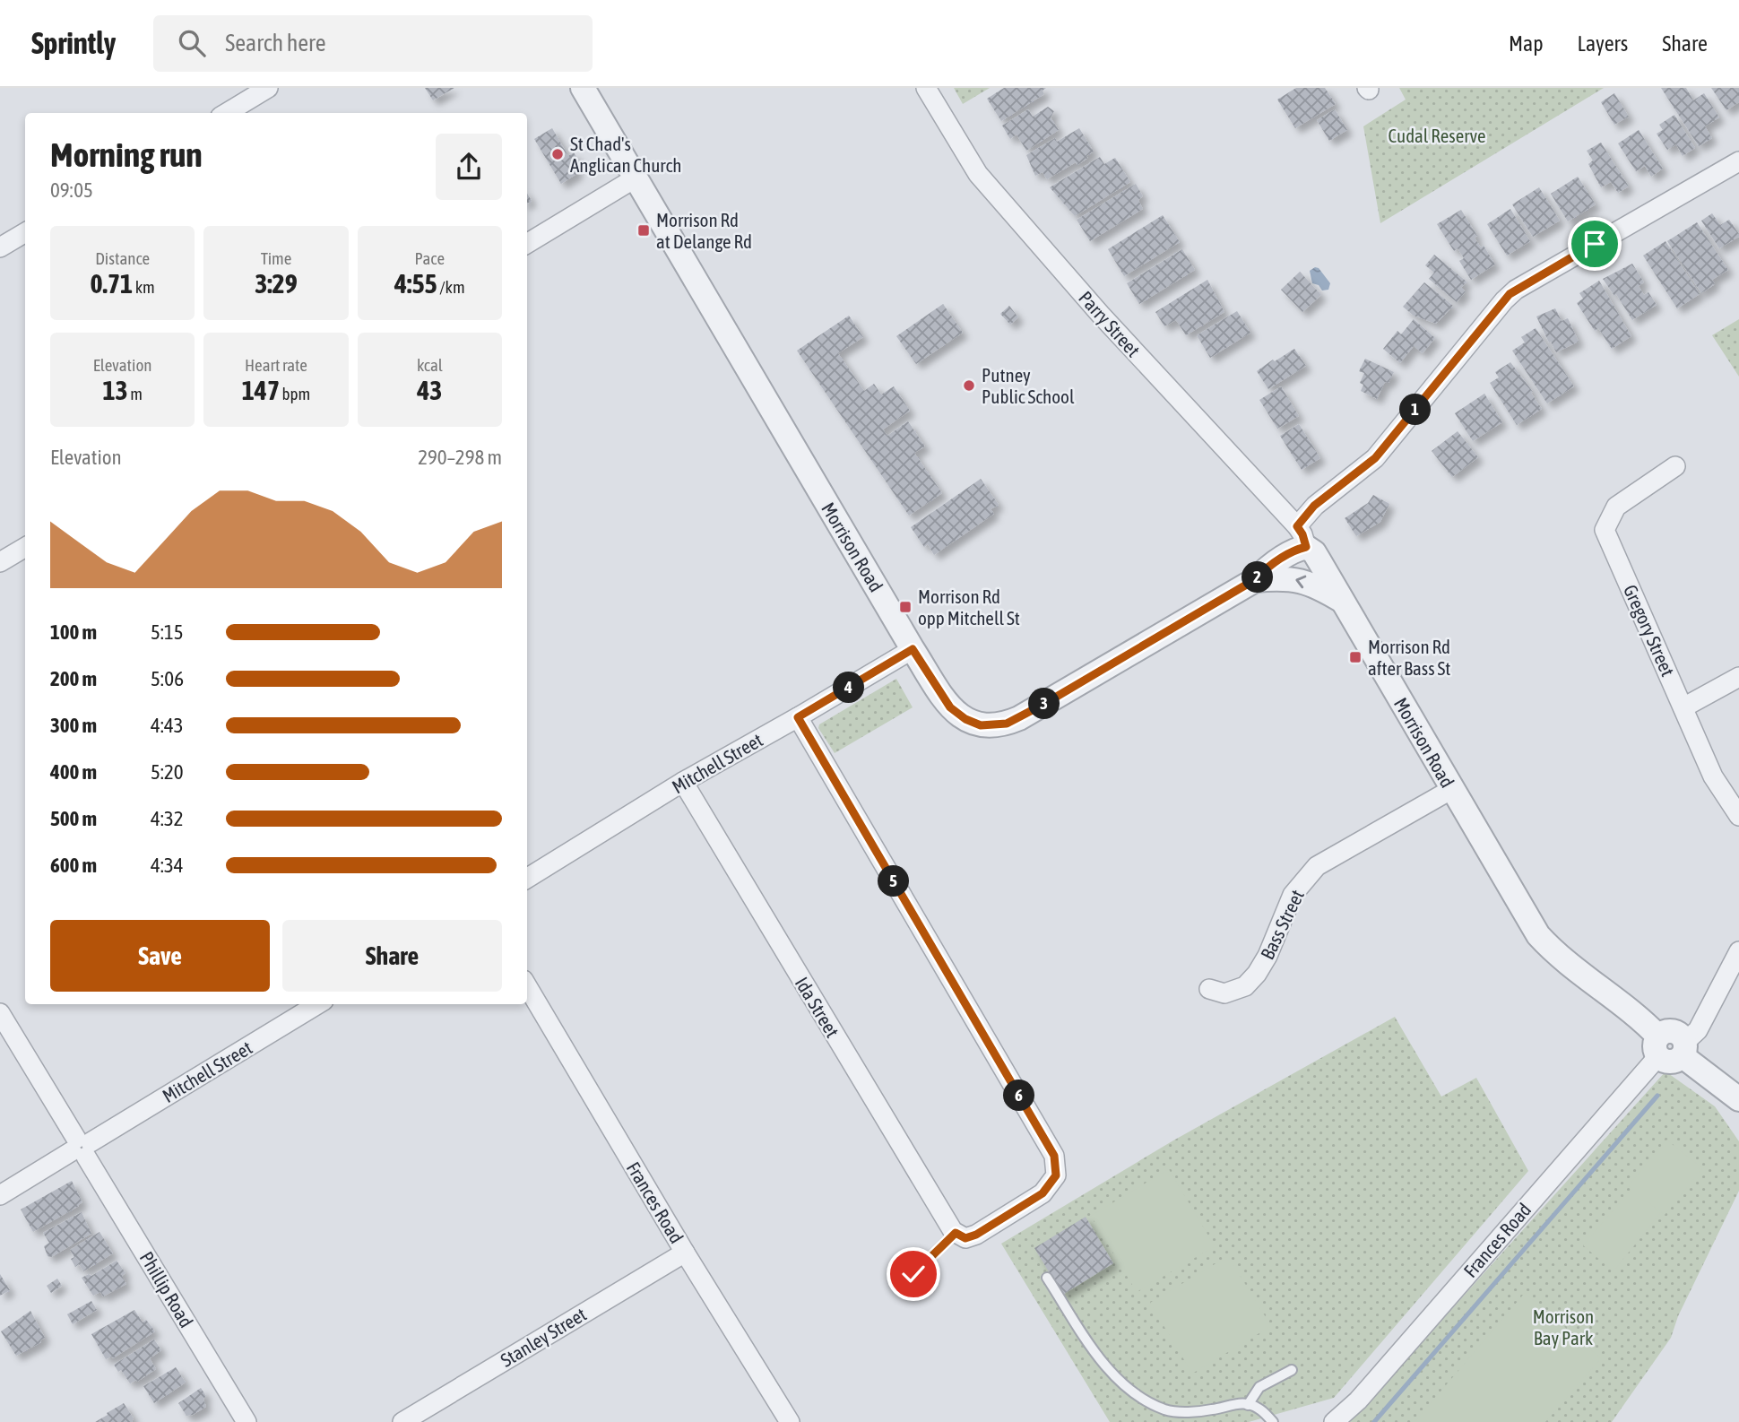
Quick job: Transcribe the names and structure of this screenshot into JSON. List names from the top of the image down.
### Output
{
  "streets": {
    "street": [
      "Parry Street",
      "Morrison Road",
      "Gregory Street",
      "Mitchell Street",
      "Bass Street",
      "Ida Street",
      "Frances Road",
      "Phillip Road",
      "Stanley Street"
    ]
  },
  "crossings": [
    ["Parry Street", "Morrison Road"],
    ["Morrison Road", "Mitchell Street"],
    ["Morrison Road", "Bass Street"],
    ["Morrison Road", "Frances Road"],
    ["Mitchell Street", "Ida Street"],
    ["Mitchell Street", "Phillip Road"],
    ["Frances Road", "Stanley Street"]
  ],
  "parks": ["Cudal Reserve", "Morrison Bay Park"],
  "places": {
    "other": ["St Chad's Anglican Church", "Putney Public School"],
    "transit": ["Morrison Rd at Delange Rd", "Morrison Rd opp Mitchell St", "Morrison Rd after Bass St"]
  },
  "page": {
    "header": "Sprintly",
    "search": "Search here",
    "nav": ["Map", "Layers", "Share"],
    "heading": ["Morning run", "09:05"],
    "stats": [
      ["Distance", "0.71 km"],
      ["Time", "3:29"],
      ["Pace", "4:55 /km"],
      ["Elevation", "13 m"],
      ["Heart rate", "147 bpm"],
      ["kcal", "43"]
    ],
    "pins": [
      "1",
      "2",
      "4",
      "3",
      "5",
      "6"
    ],
    "chart": ["Elevation", "290–298 m"],
    "list": [
      {
        "name": "100 m",
        "note": "5:15"
      },
      {
        "name": "200 m",
        "note": "5:06"
      },
      {
        "name": "300 m",
        "note": "4:43"
      },
      {
        "name": "400 m",
        "note": "5:20"
      },
      {
        "name": "500 m",
        "note": "4:32"
      },
      {
        "name": "600 m",
        "note": "4:34"
      }
    ],
    "buttons": ["Save", "Share"]
  }
}
